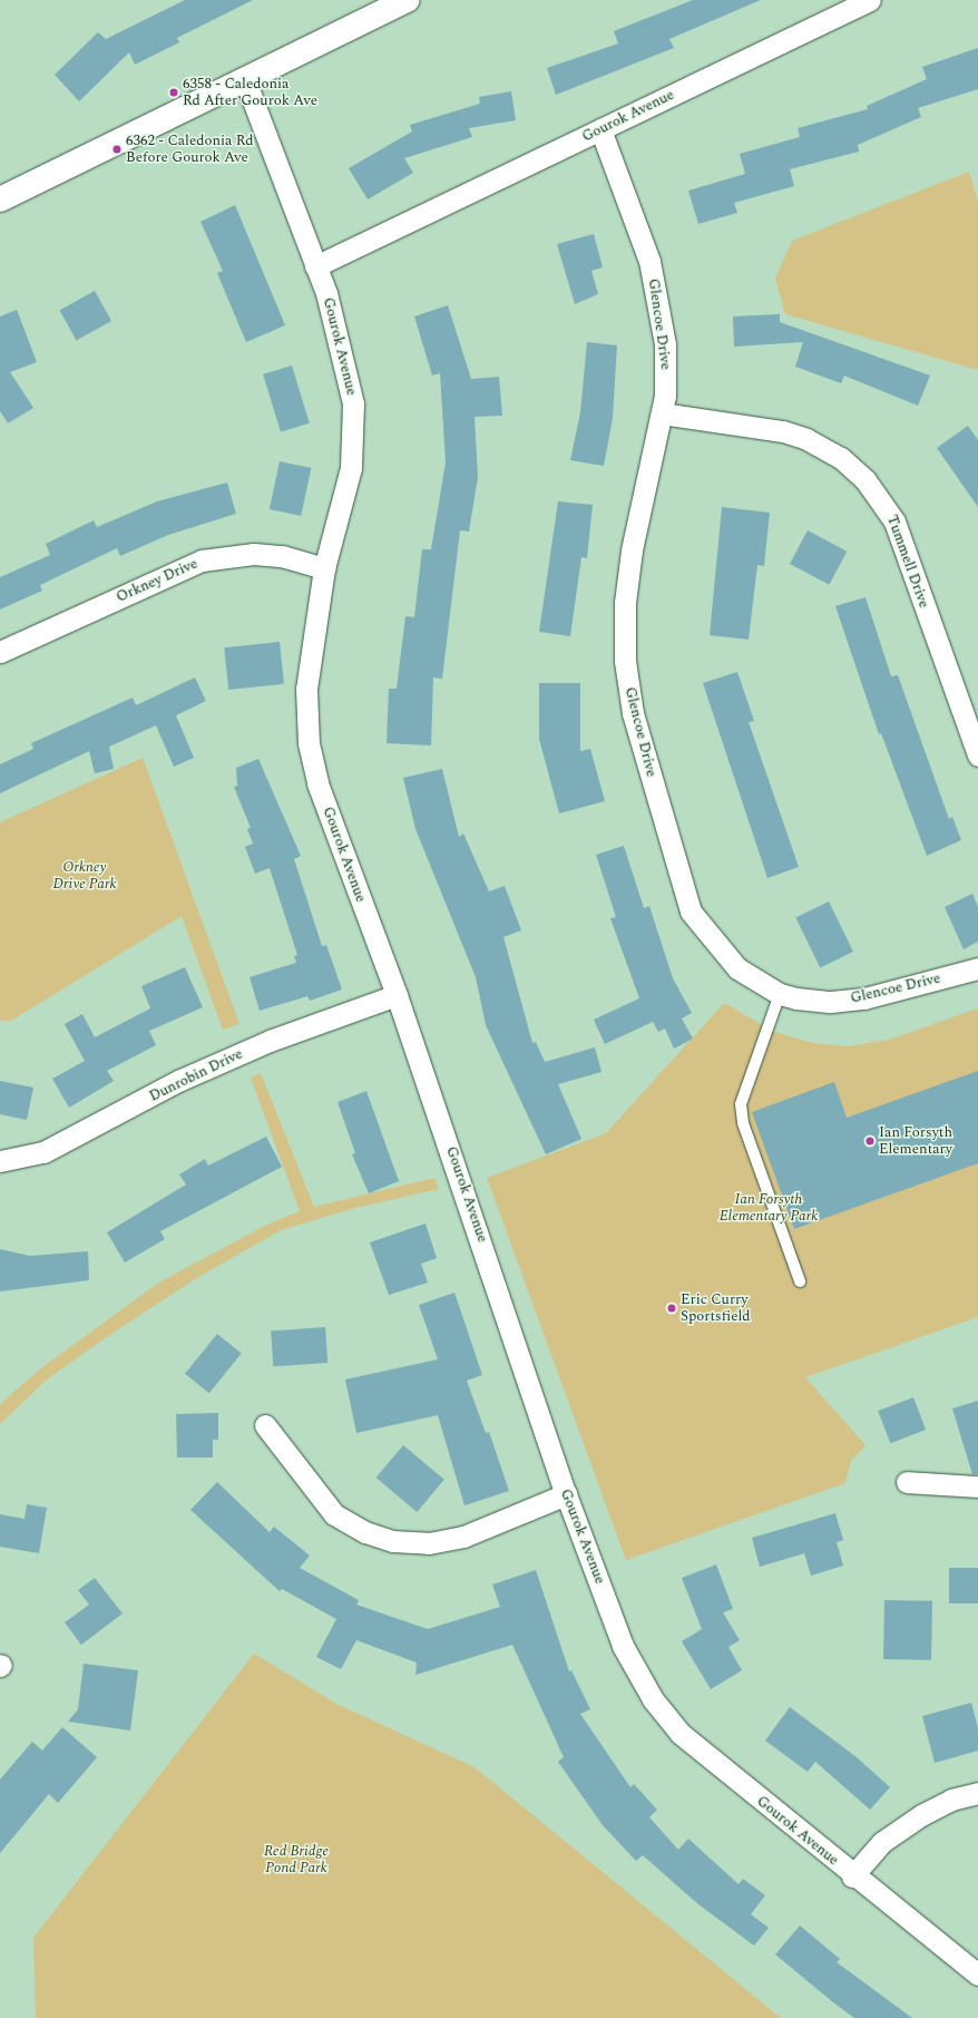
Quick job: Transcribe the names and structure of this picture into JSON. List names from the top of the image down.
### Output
{
  "streets": {
    "street": [
      "Gourok Avenue",
      "Glencoe Drive",
      "Tummell Drive",
      "Orkney Drive",
      "Dunrobin Drive"
    ]
  },
  "crossings": [
    ["Gourok Avenue", "Glencoe Drive"],
    ["Gourok Avenue", "Orkney Drive"],
    ["Gourok Avenue", "Dunrobin Drive"],
    ["Glencoe Drive", "Tummell Drive"]
  ],
  "parks": ["Orkney Drive Park", "Ian Forsyth Elementary Park", "Red Bridge Pond Park"],
  "places": [
    "6358 - Caledonia Rd After Gourok Ave",
    "6362 - Caledonia Rd Before Gourok Ave",
    "Ian Forsyth Elementary",
    "Eric Curry Sportsfield"
  ]
}
